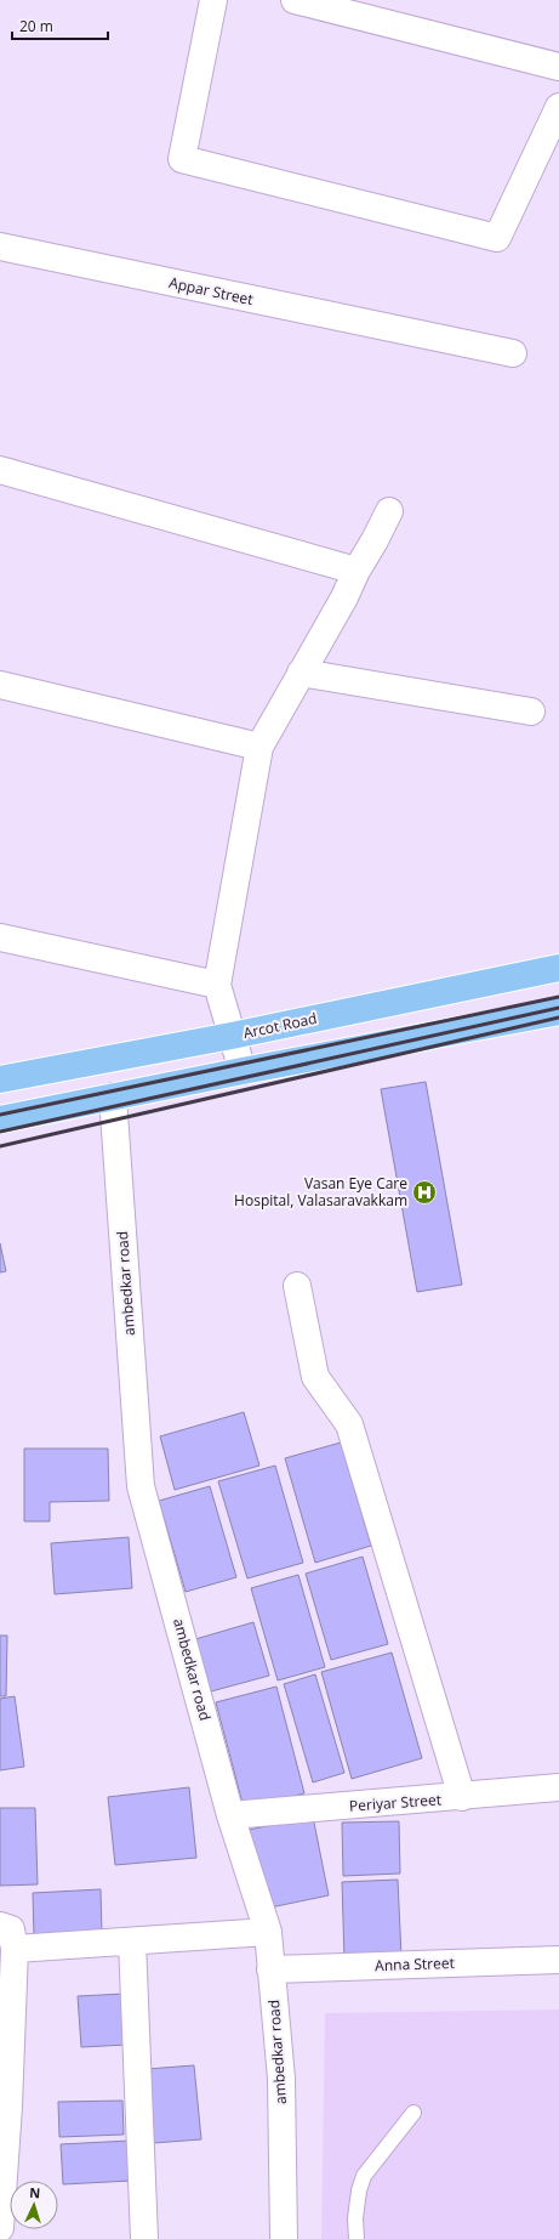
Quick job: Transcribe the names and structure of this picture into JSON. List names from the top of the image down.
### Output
{
  "streets": {
    "main road": ["Arcot Road"],
    "street": [
      "Appar Street",
      "ambedkar road",
      "Periyar Street",
      "Anna Street"
    ]
  },
  "crossings": [
    ["ambedkar road", "Periyar Street"],
    ["ambedkar road", "Anna Street"]
  ],
  "places": {
    "hospital": ["Vasan Eye Care Hospital, Valasaravakkam"]
  },
  "scale_bar": "20 m",
  "north": "top"
}
